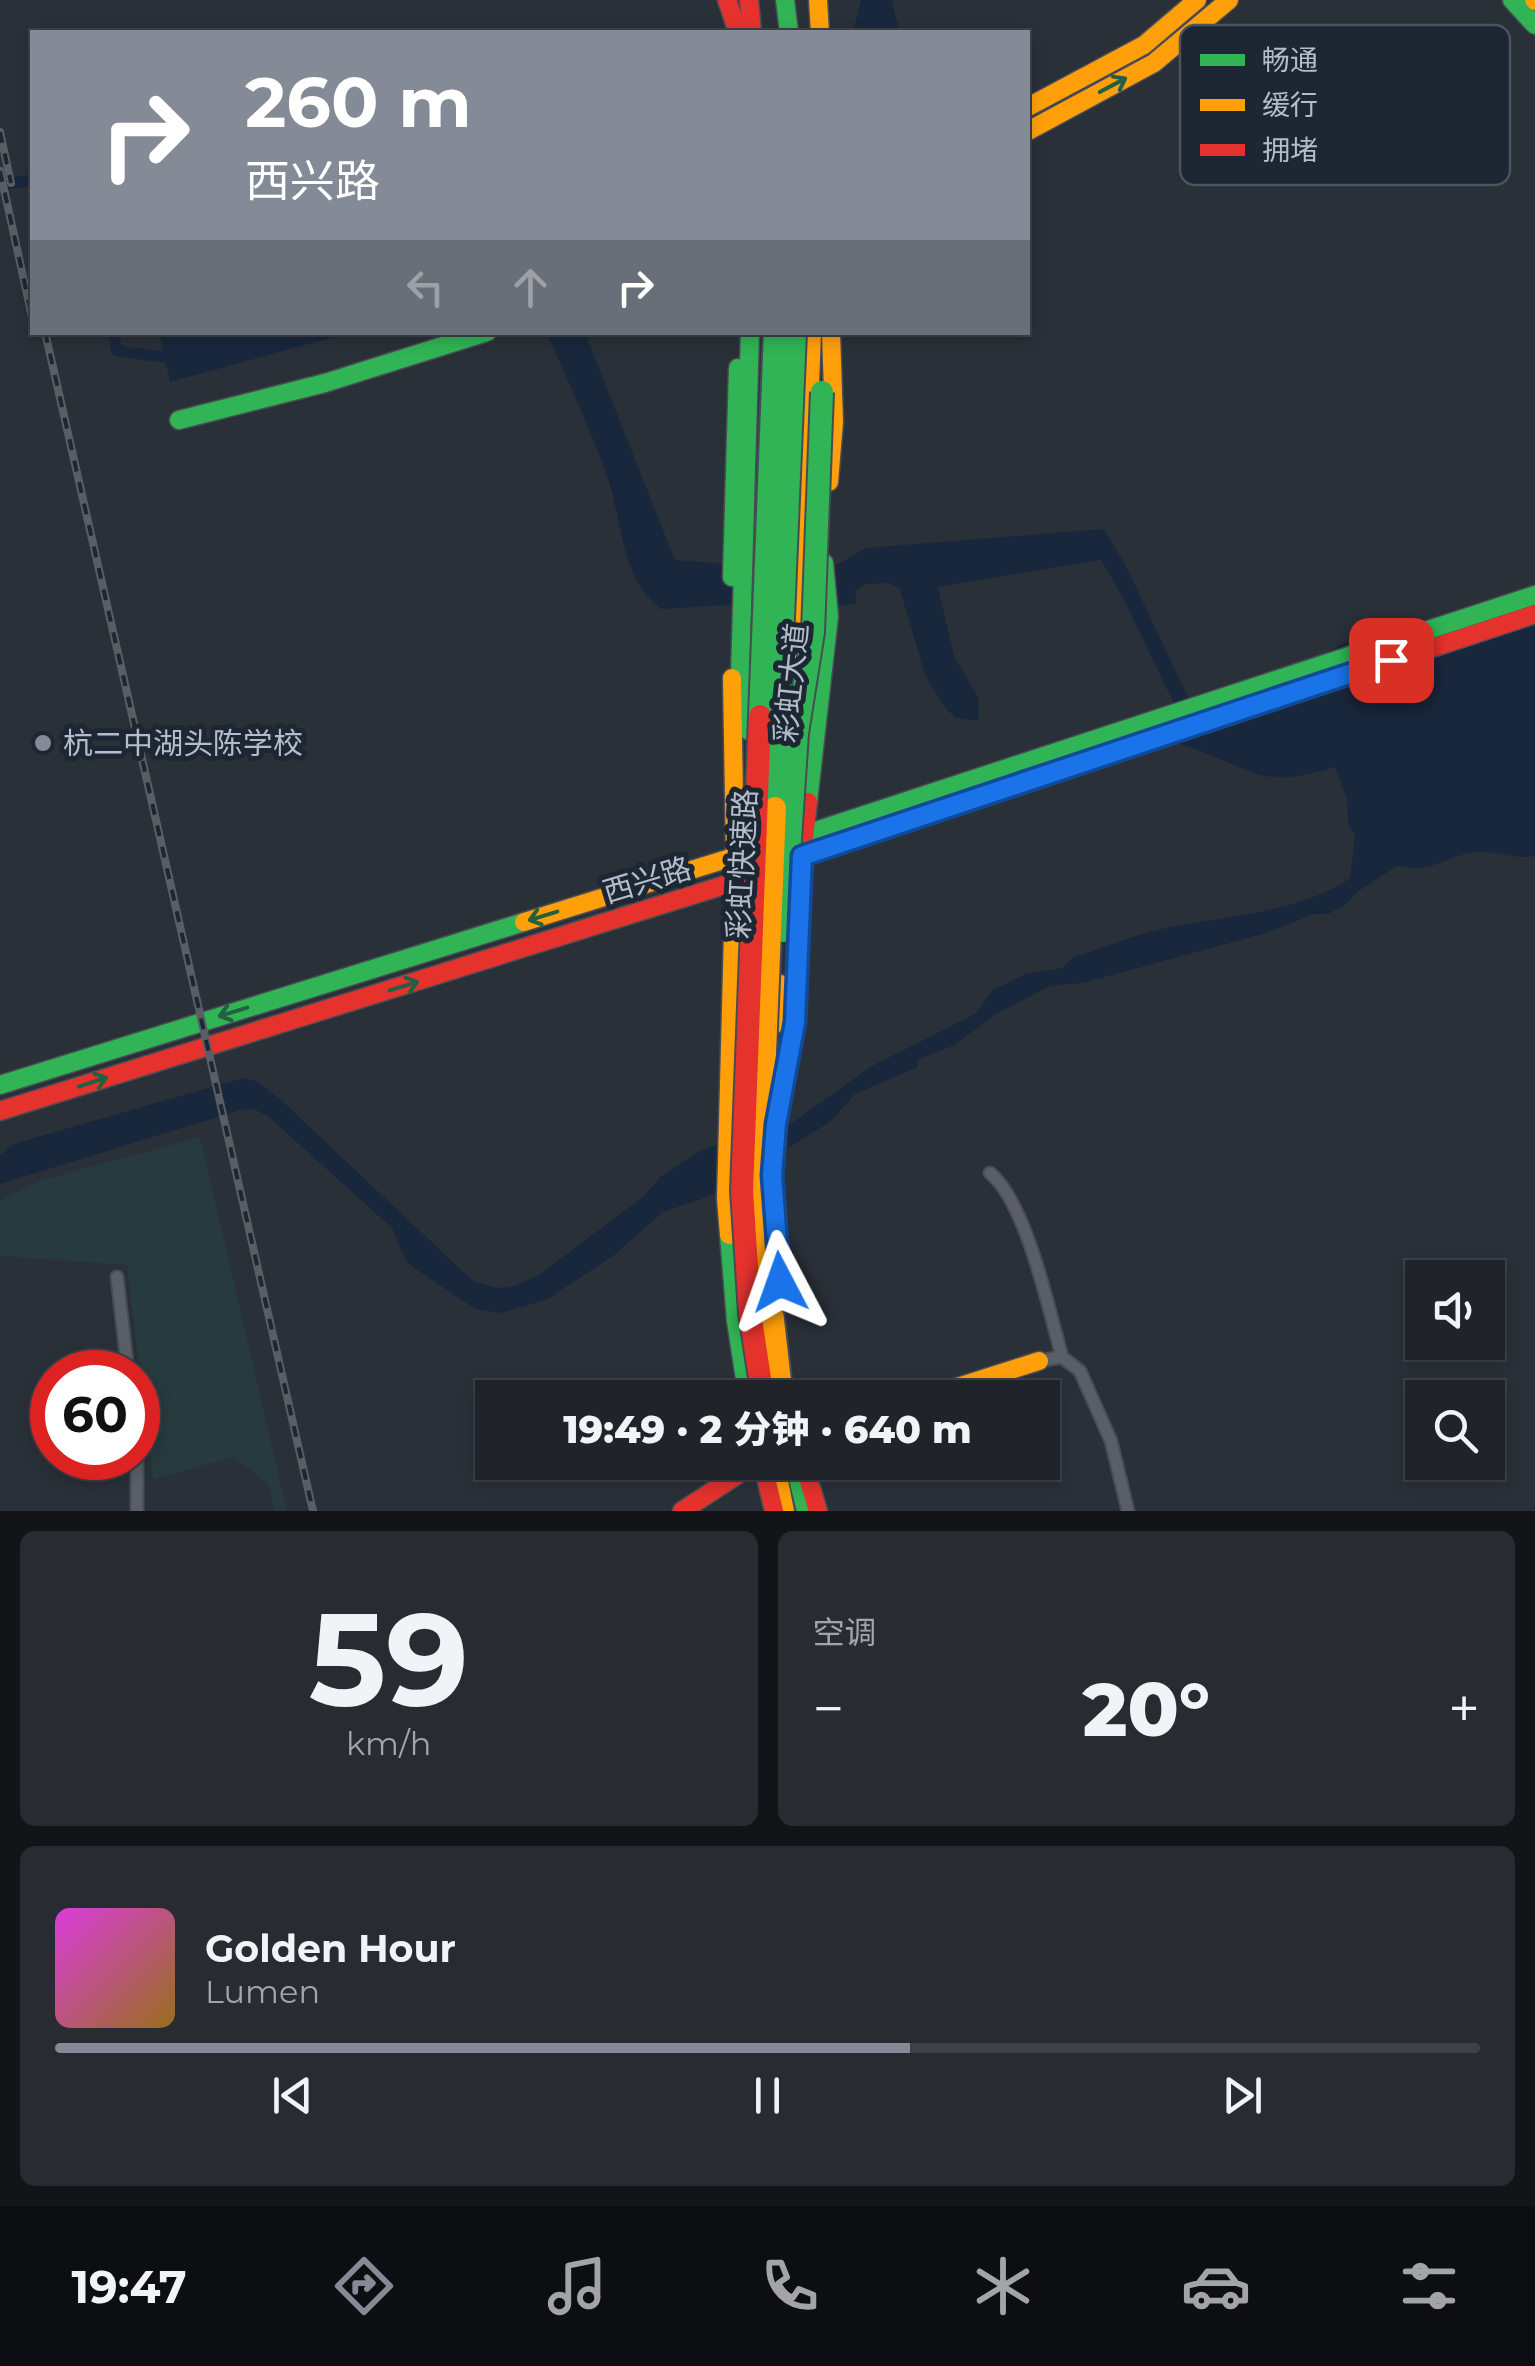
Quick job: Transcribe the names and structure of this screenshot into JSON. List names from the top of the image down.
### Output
{
  "streets": {
    "main road": ["彩虹大道", "彩虹快速路", "西兴路"]
  },
  "crossings": [
    ["彩虹大道", "彩虹快速路"],
    ["彩虹大道", "西兴路"]
  ],
  "places": ["杭二中湖头陈学校"],
  "legend": ["畅通", "缓行", "拥堵"],
  "page": {
    "turn": ["260 m", "西兴路"],
    "limit": "60",
    "trip": "19:49 · 2 分钟 · 640 m",
    "tile": [
      ["59", "km/h"],
      "空调"
    ],
    "heat": ["−", "20°", "+"],
    "song": ["Golden Hour", "Lumen"],
    "tabs": "19:47"
  }
}
